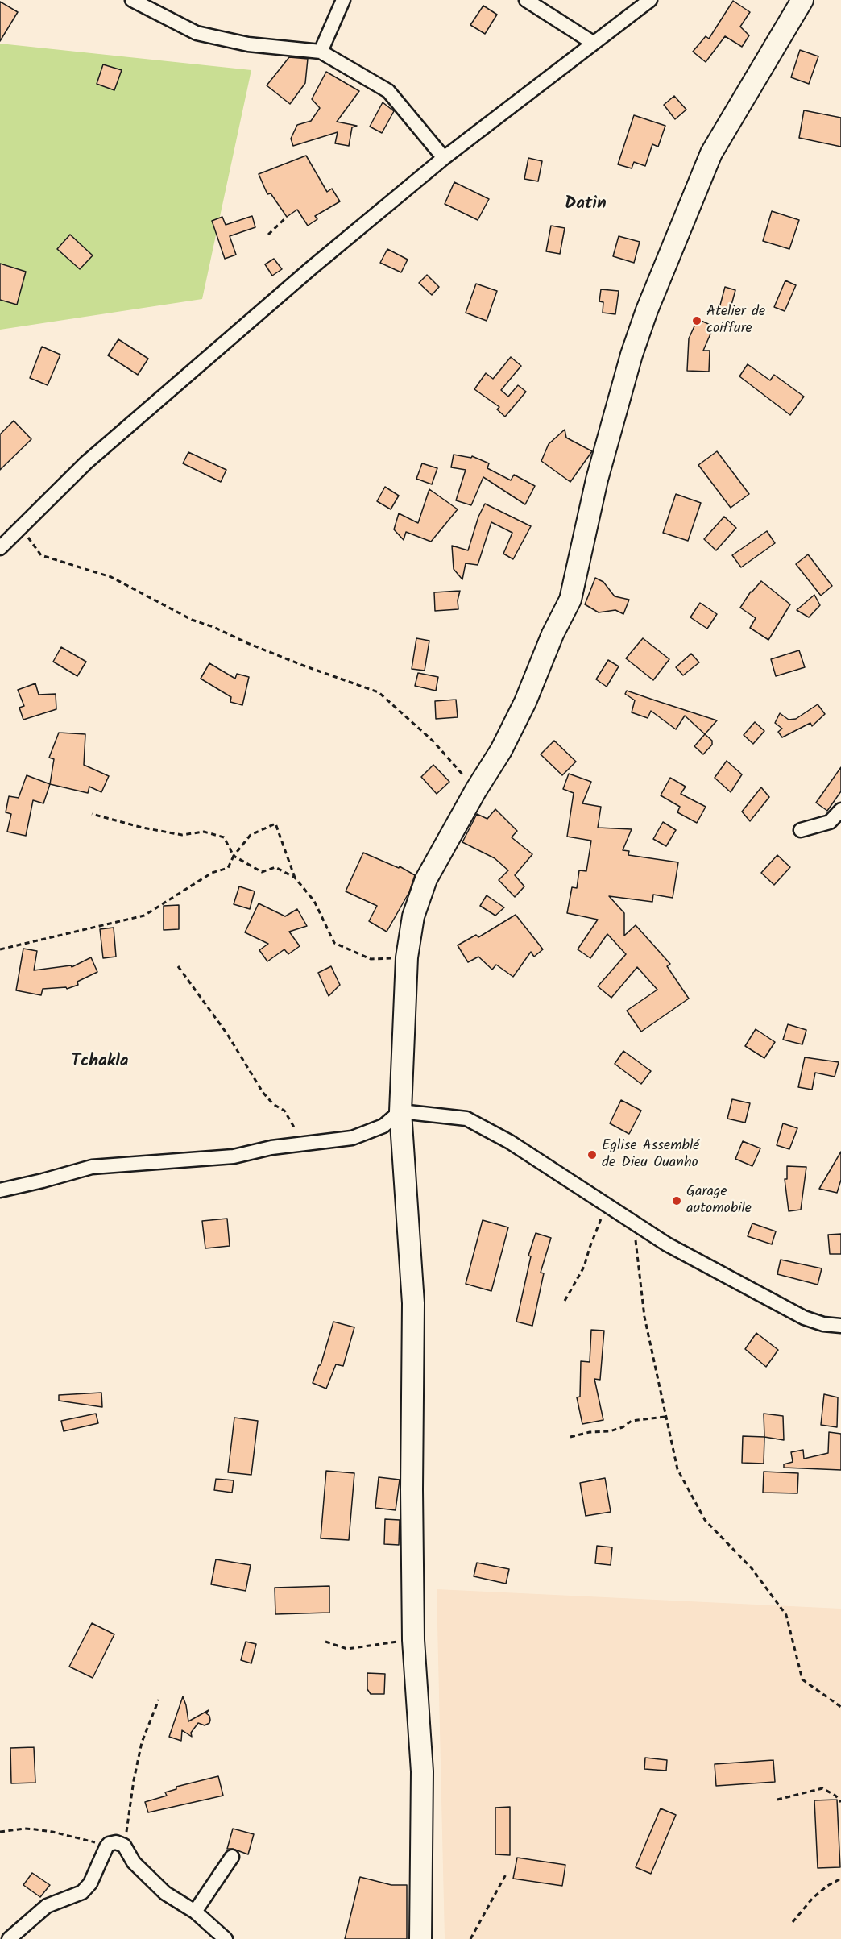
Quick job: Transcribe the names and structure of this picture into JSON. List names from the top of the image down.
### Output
{
  "districts": ["Datin", "Tchakla"],
  "places": ["Atelier de coiffure", "Eglise Assemblé de Dieu Ouanho", "Garage automobile"]
}
